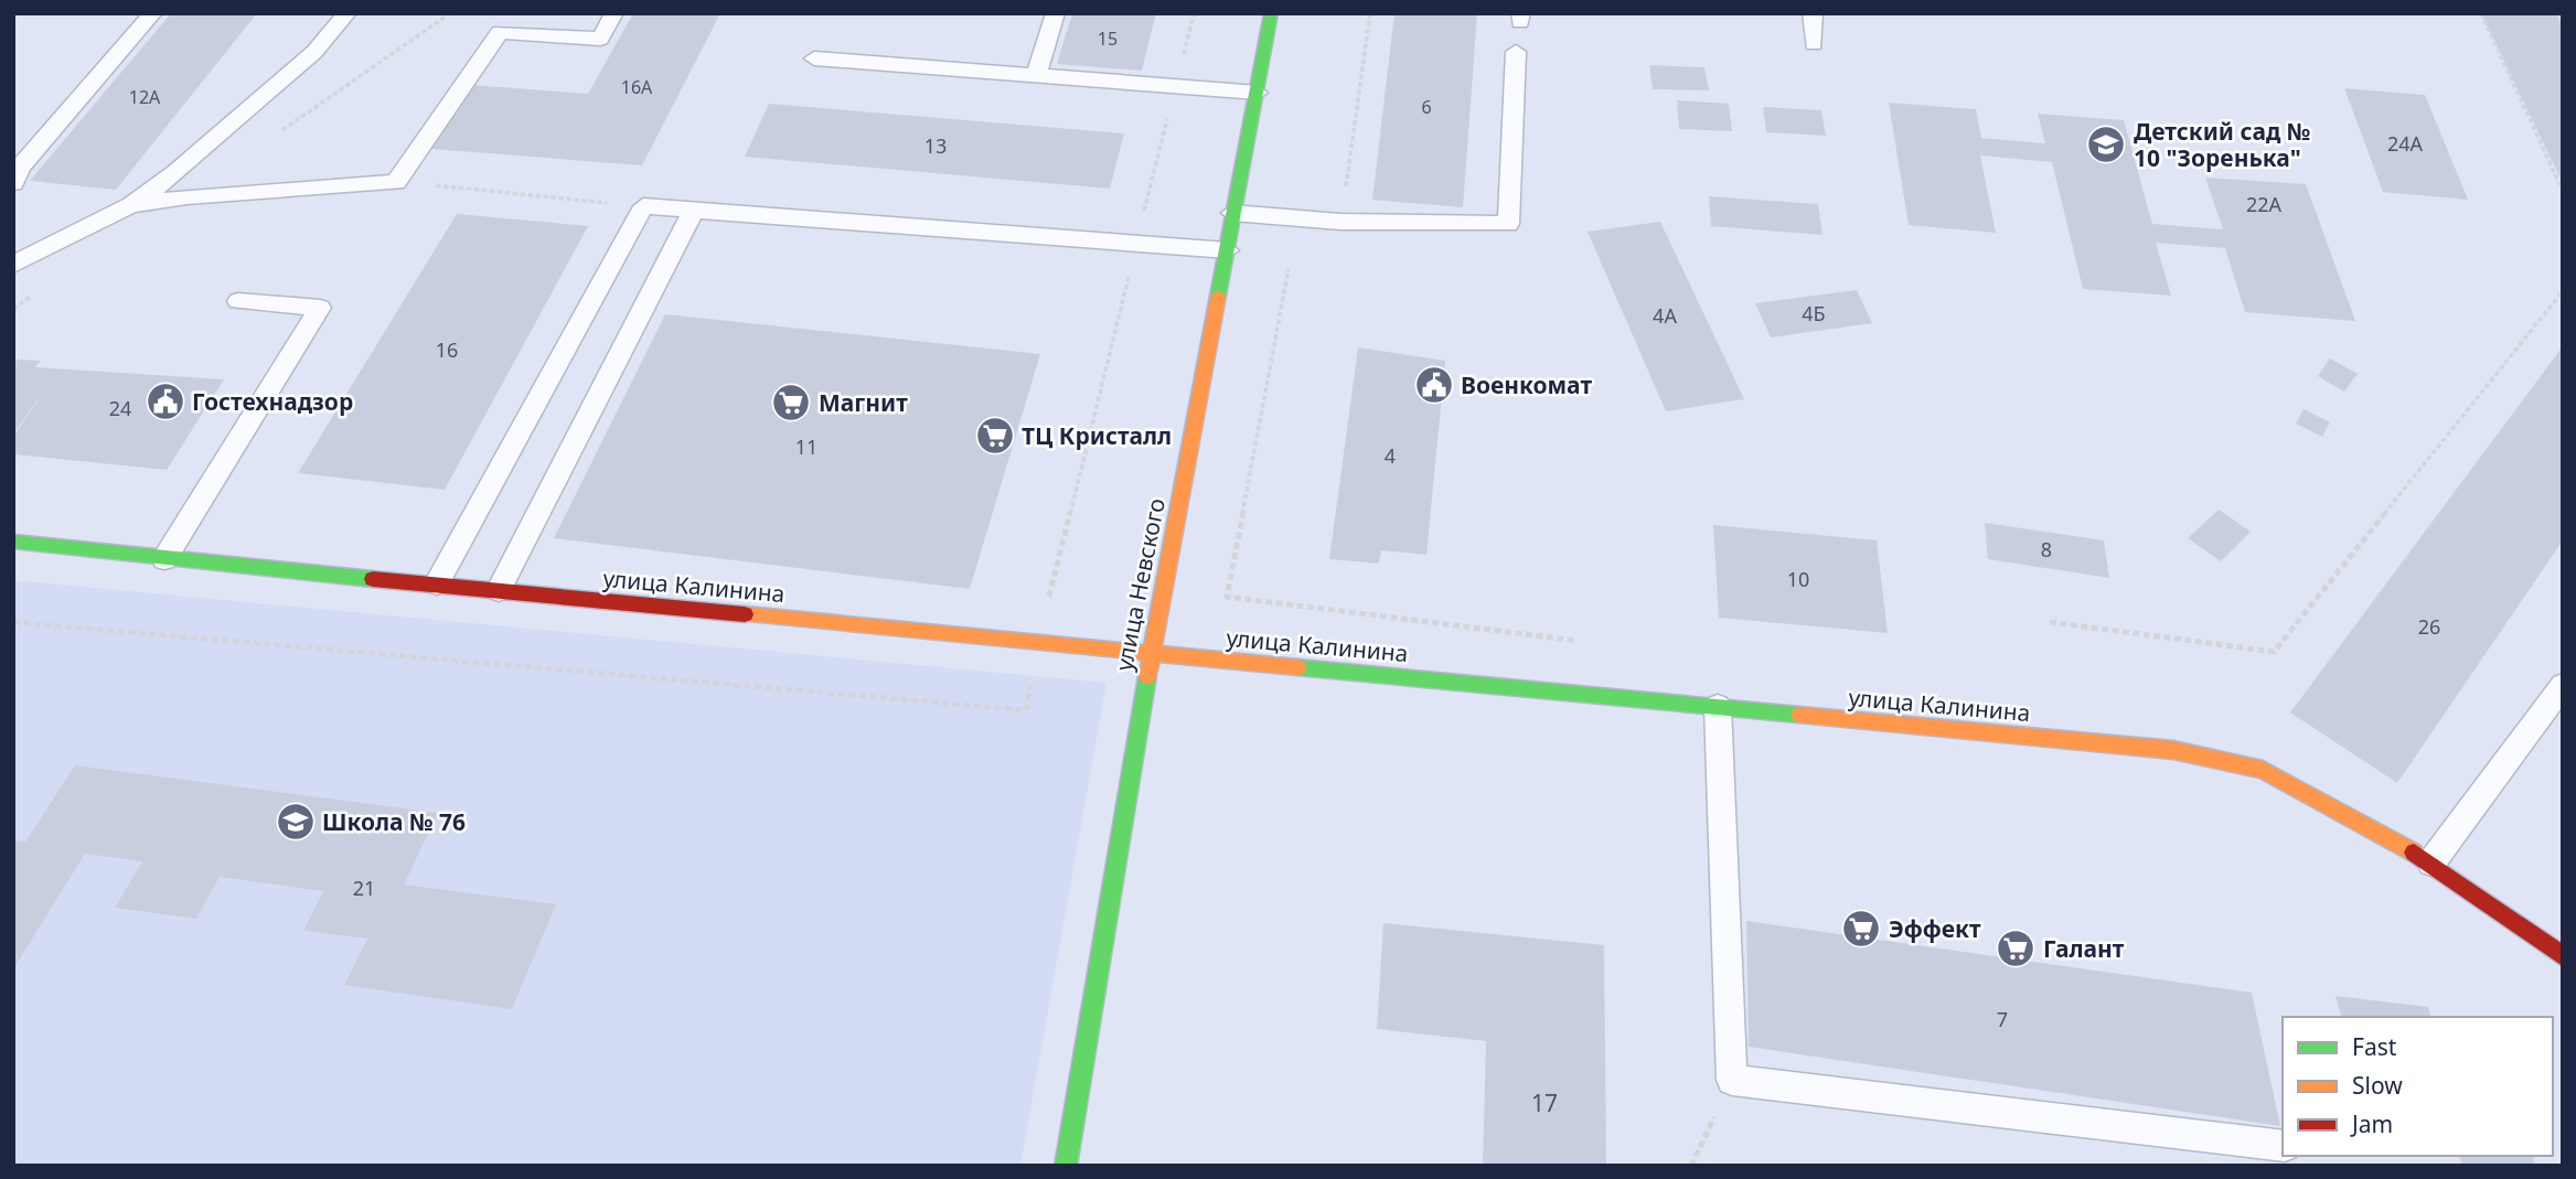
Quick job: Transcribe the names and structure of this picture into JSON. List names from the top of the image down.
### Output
{
  "streets": {
    "street": ["улица Невского", "улица Калинина"]
  },
  "crossings": [
    ["улица Невского", "улица Калинина"]
  ],
  "places": {
    "school or university": ["Детский сад № 10 \"Зоренька\"", "Школа № 76"],
    "public building": ["Военкомат", "Гостехнадзор"],
    "supermarket": [
      "Магнит",
      "ТЦ Кристалл",
      "Эффект",
      "Галант"
    ]
  },
  "house_numbers": [
    "15",
    "16А",
    "12А",
    "6",
    "24А",
    "13",
    "22А",
    "4Б",
    "4А",
    "16",
    "24",
    "11",
    "4",
    "8",
    "10",
    "26",
    "21",
    "7",
    "17"
  ],
  "legend": ["Fast", "Slow", "Jam"]
}
